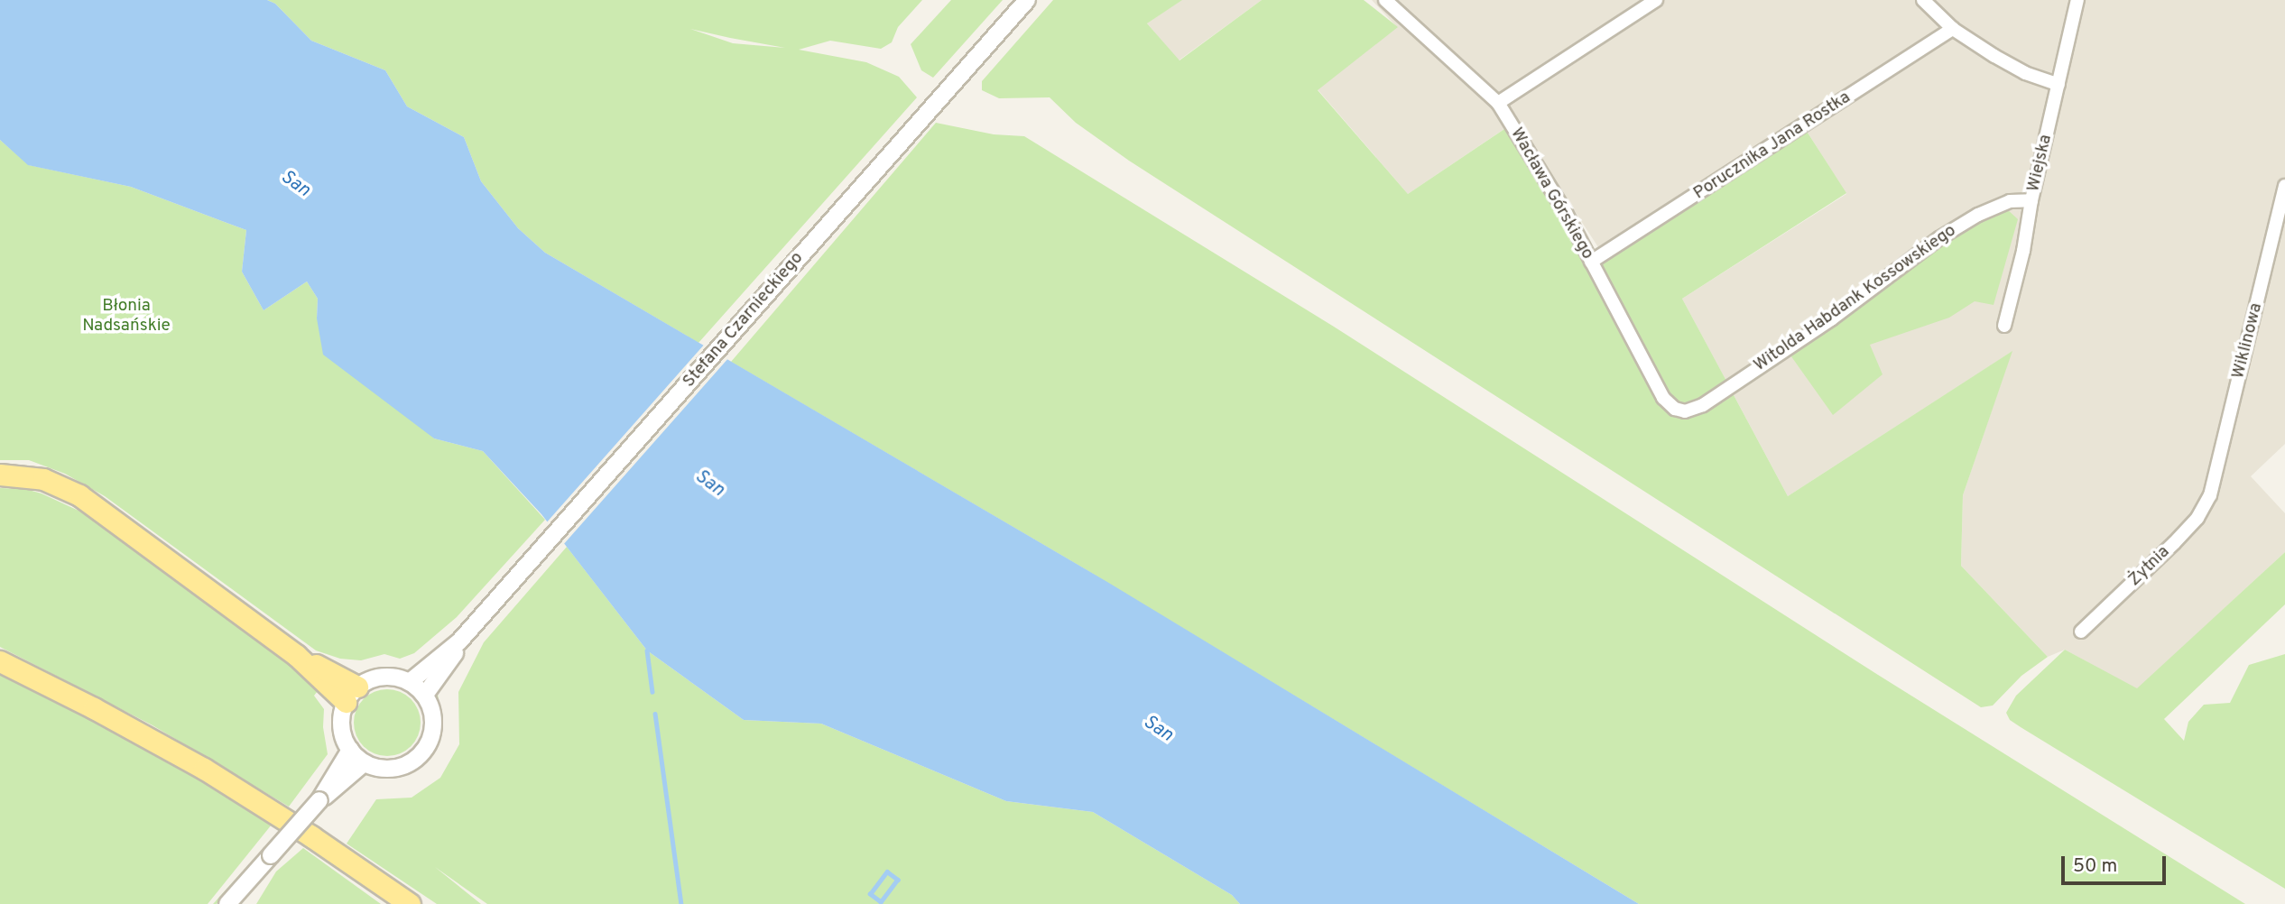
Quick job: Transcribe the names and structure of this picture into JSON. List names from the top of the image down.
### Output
{
  "streets": {
    "street": [
      "Porucznika Jana Rostka",
      "Wiejska",
      "Wacława Górskiego",
      "Witolda Habdank Kossowskiego",
      "Stefana Czarnieckiego",
      "Wiklinowa",
      "Żytnia"
    ]
  },
  "crossings": [
    ["Porucznika Jana Rostka", "Wacława Górskiego"],
    ["Wiejska", "Witolda Habdank Kossowskiego"],
    ["Wacława Górskiego", "Witolda Habdank Kossowskiego"],
    ["Wiklinowa", "Żytnia"]
  ],
  "water": ["San"],
  "parks": ["Błonia Nadsańskie"],
  "scale_bar": "50 m"
}
